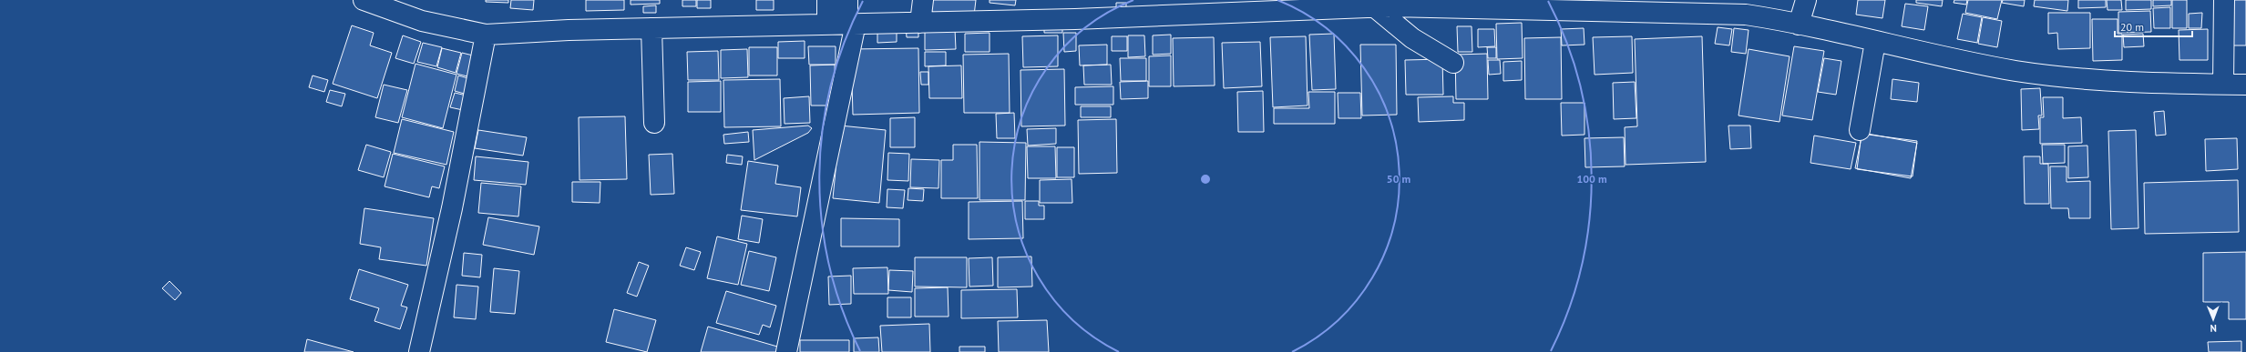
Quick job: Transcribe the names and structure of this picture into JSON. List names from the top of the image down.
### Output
{
  "scale_bar": "20 m",
  "north": "bottom",
  "rings": ["50 m", "100 m"]
}
